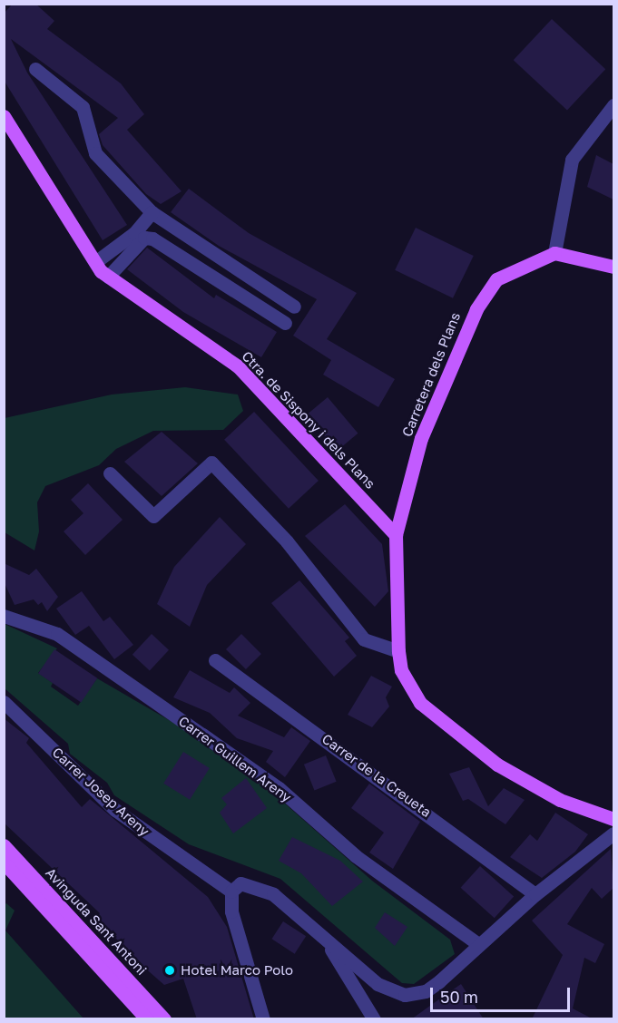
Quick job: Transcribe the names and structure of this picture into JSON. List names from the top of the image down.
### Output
{
  "streets": {
    "main road": ["Carretera dels Plans", "Ctra. de Sispony i dels Plans", "Avinguda Sant Antoni"],
    "street": ["Carrer Guillem Areny", "Carrer de la Creueta", "Carrer Josep Areny"]
  },
  "crossings": [
    ["Carretera dels Plans", "Ctra. de Sispony i dels Plans"]
  ],
  "places": ["Hotel Marco Polo"],
  "scale_bar": "50 m"
}
